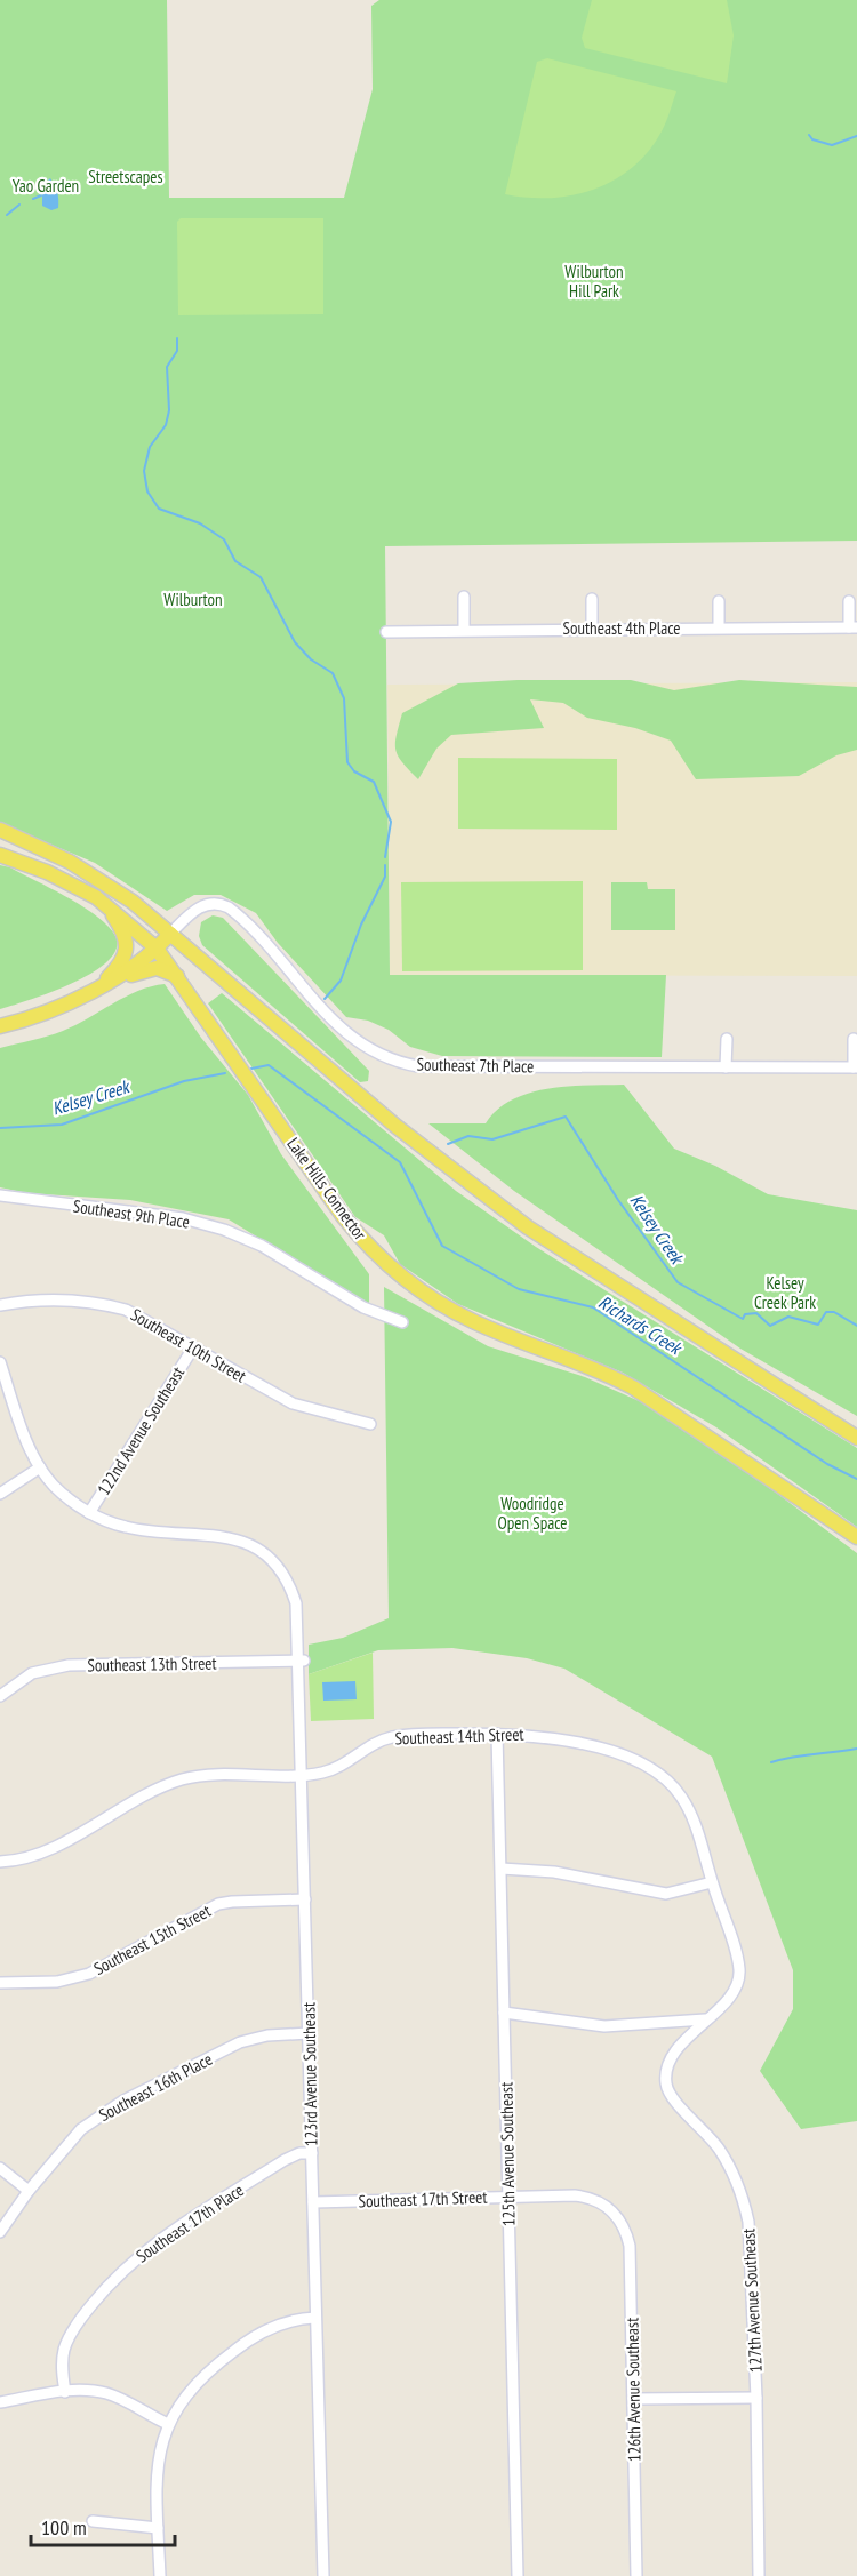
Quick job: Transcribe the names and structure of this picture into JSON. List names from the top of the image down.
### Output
{
  "streets": {
    "main road": ["Lake Hills Connector"],
    "street": [
      "Southeast 4th Place",
      "Southeast 7th Place",
      "Southeast 9th Place",
      "Southeast 10th Street",
      "122nd Avenue Southeast",
      "Southeast 13th Street",
      "Southeast 14th Street",
      "Southeast 15th Street",
      "123rd Avenue Southeast",
      "Southeast 16th Place",
      "125th Avenue Southeast",
      "Southeast 17th Street",
      "Southeast 17th Place",
      "127th Avenue Southeast",
      "126th Avenue Southeast"
    ]
  },
  "crossings": [
    ["Southeast 10th Street", "122nd Avenue Southeast"],
    ["122nd Avenue Southeast", "123rd Avenue Southeast"],
    ["Southeast 13th Street", "123rd Avenue Southeast"],
    ["Southeast 14th Street", "123rd Avenue Southeast"],
    ["Southeast 14th Street", "125th Avenue Southeast"],
    ["Southeast 14th Street", "127th Avenue Southeast"],
    ["Southeast 15th Street", "123rd Avenue Southeast"],
    ["123rd Avenue Southeast", "Southeast 16th Place"],
    ["123rd Avenue Southeast", "Southeast 17th Street"],
    ["123rd Avenue Southeast", "Southeast 17th Place"],
    ["125th Avenue Southeast", "Southeast 17th Street"],
    ["Southeast 17th Street", "126th Avenue Southeast"]
  ],
  "water": ["Kelsey Creek", "Richards Creek"],
  "parks": [
    "Streetscapes",
    "Yao Garden",
    "Wilburton Hill Park",
    "Wilburton",
    "Kelsey Creek Park",
    "Woodridge Open Space"
  ],
  "scale_bar": "100 m"
}
